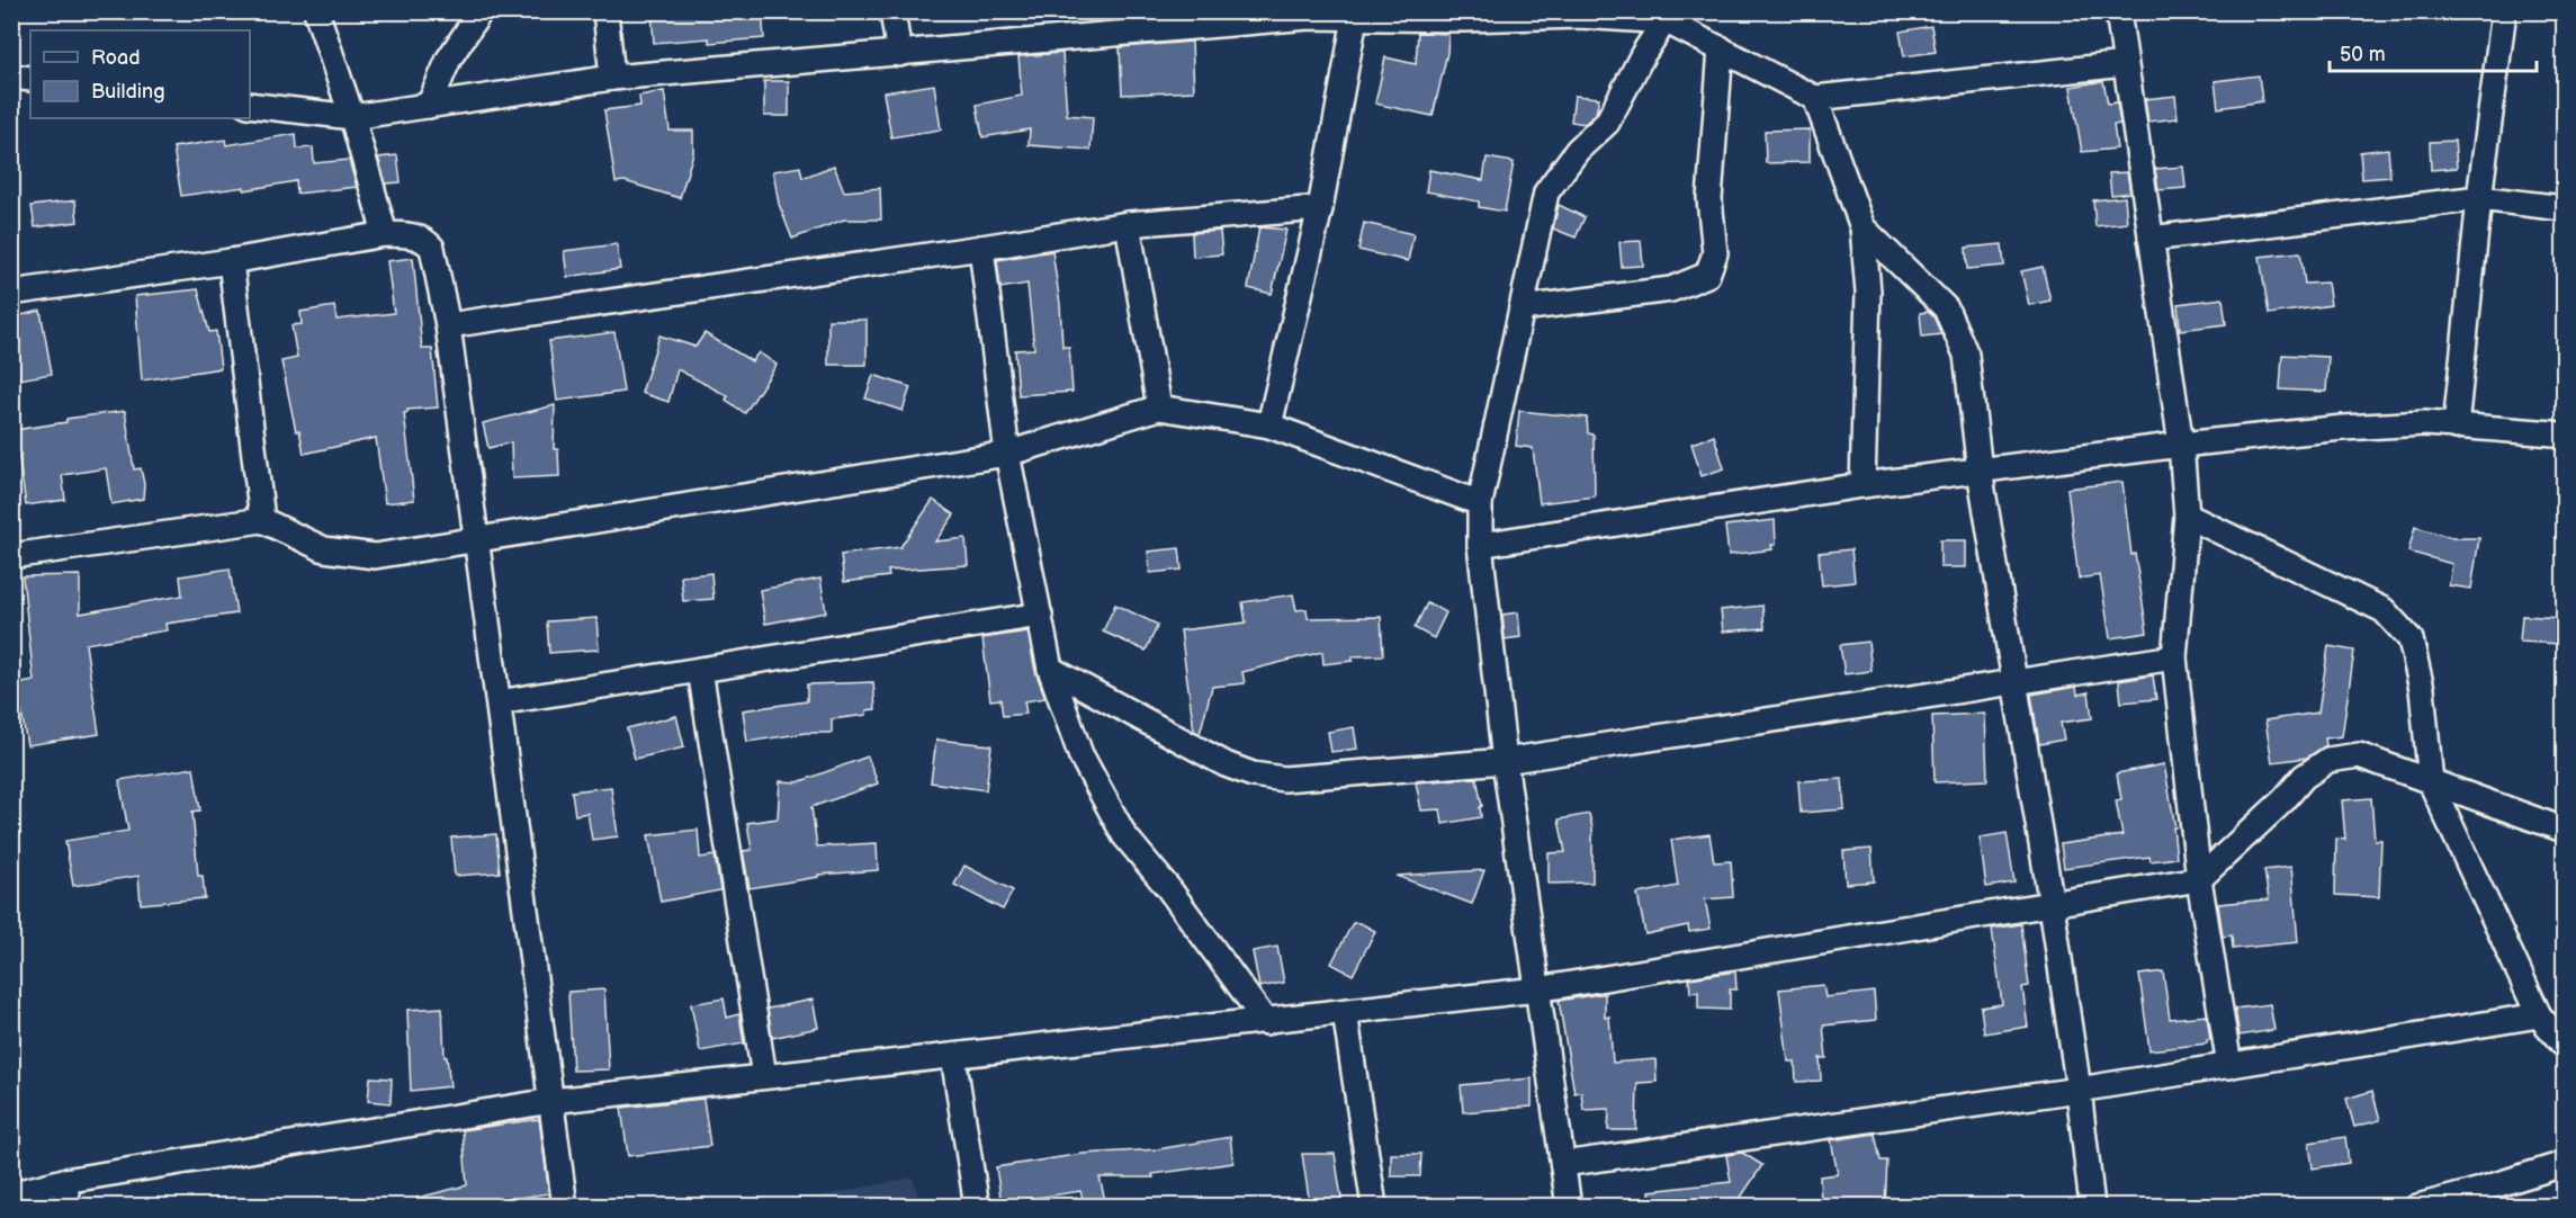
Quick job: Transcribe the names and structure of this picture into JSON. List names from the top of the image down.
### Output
{
  "legend": ["Road", "Building"],
  "scale_bar": "50 m"
}
